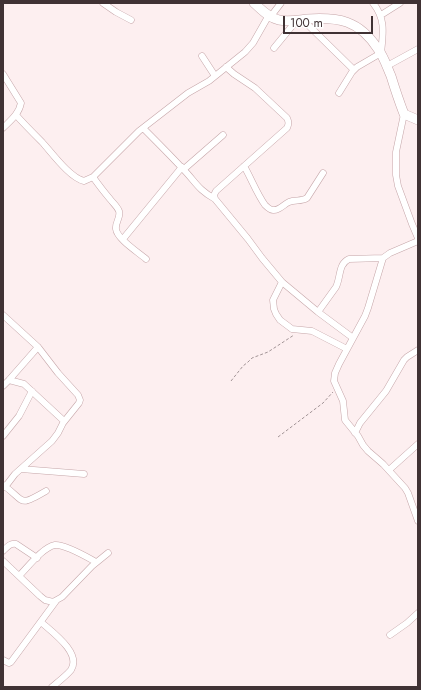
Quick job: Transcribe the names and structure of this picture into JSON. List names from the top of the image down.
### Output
{
  "scale_bar": "100 m"
}
